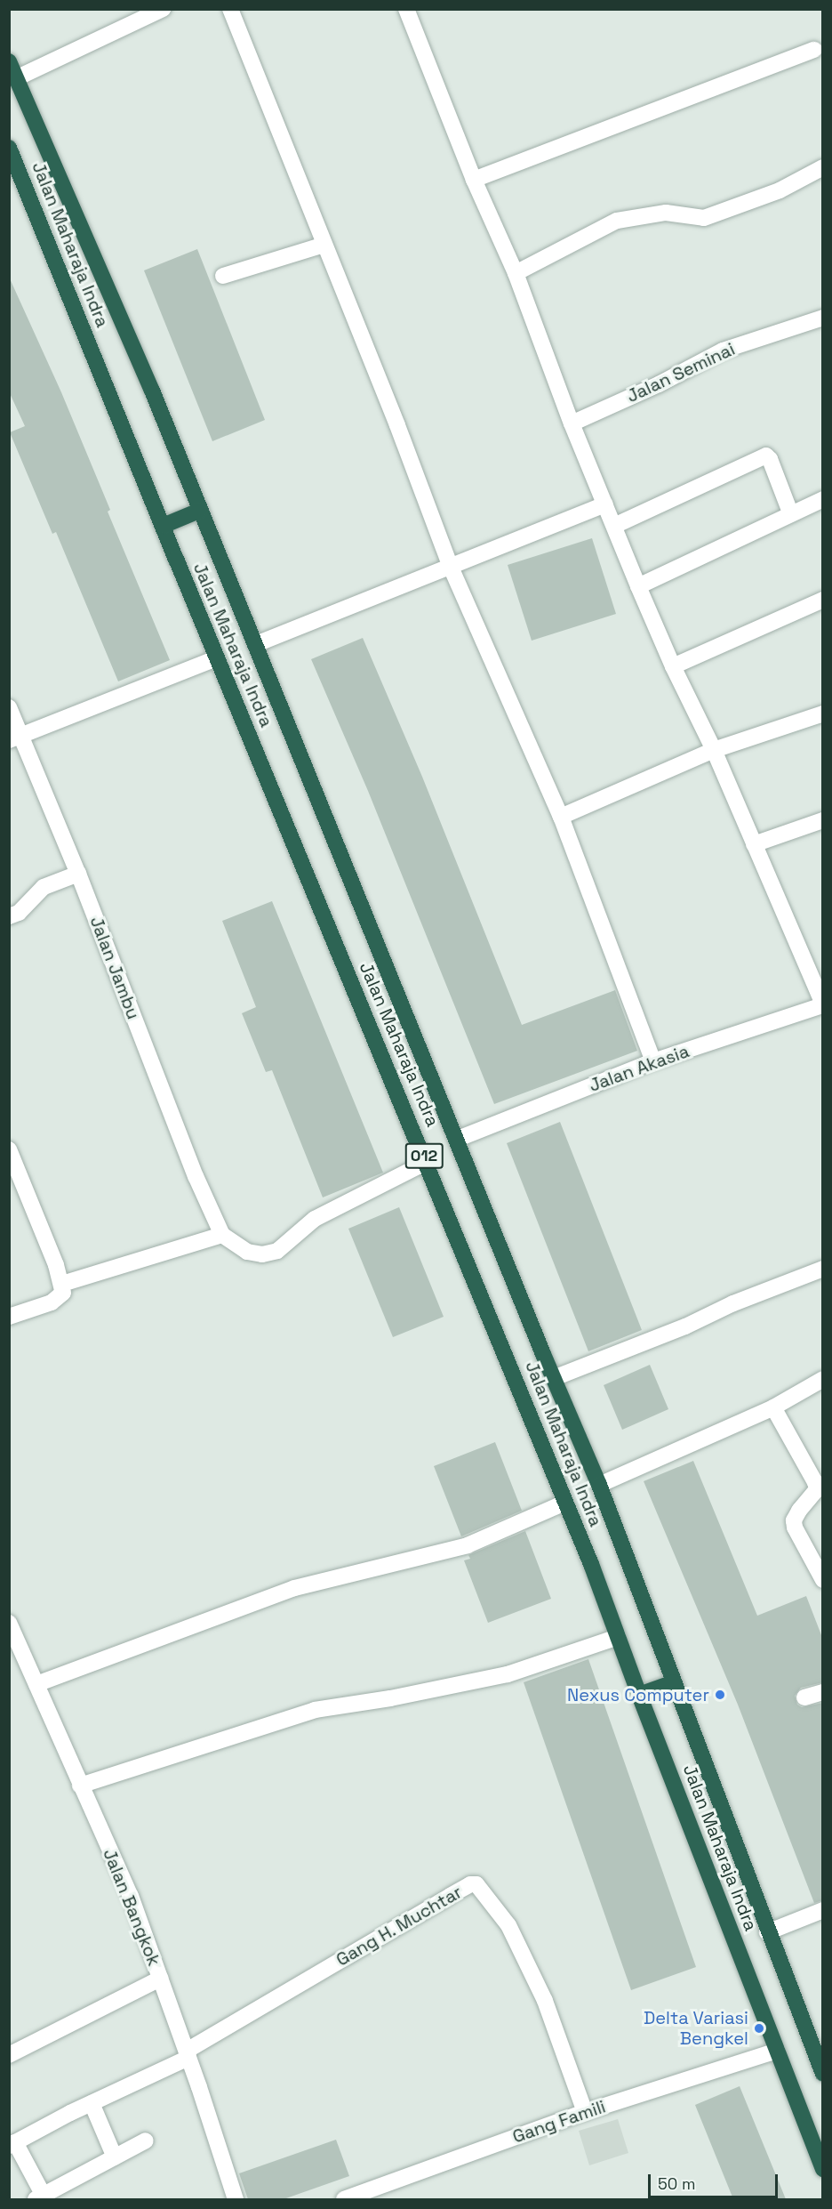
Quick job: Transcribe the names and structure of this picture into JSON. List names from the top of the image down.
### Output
{
  "streets": {
    "highway": ["Jalan Maharaja Indra", "012"],
    "street": [
      "Jalan Seminai",
      "Jalan Jambu",
      "Jalan Akasia",
      "Jalan Bangkok",
      "Gang H. Muchtar",
      "Gang Famili"
    ]
  },
  "crossings": [
    ["Jalan Maharaja Indra", "Jalan Akasia"],
    ["Jalan Maharaja Indra", "Gang Famili"],
    ["Jalan Bangkok", "Gang H. Muchtar"],
    ["Gang H. Muchtar", "Gang Famili"]
  ],
  "places": ["Nexus Computer", "Delta Variasi Bengkel"],
  "scale_bar": "50 m"
}
